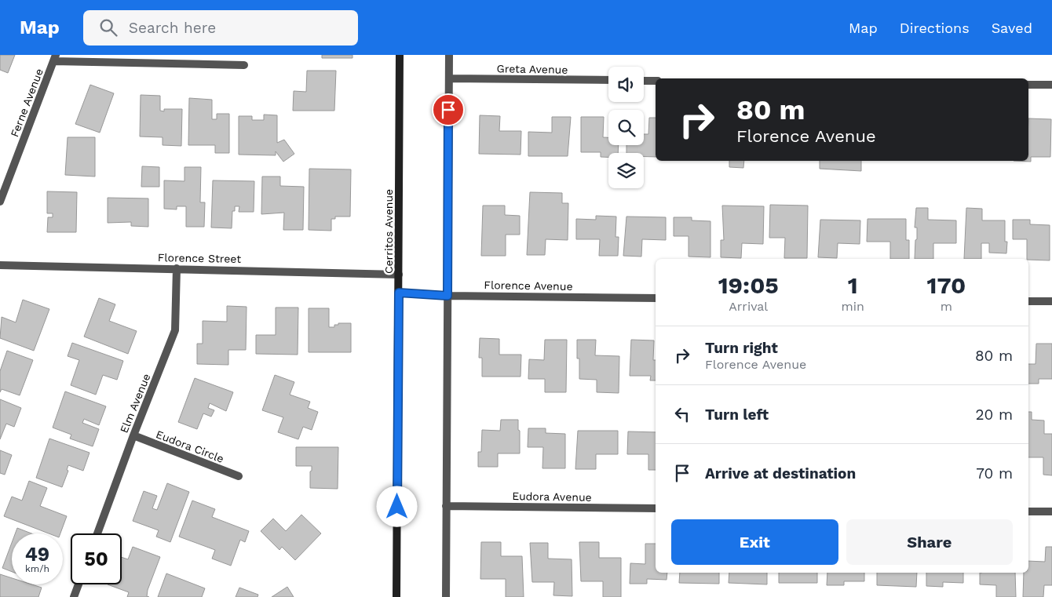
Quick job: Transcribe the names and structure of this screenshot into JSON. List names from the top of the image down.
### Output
{
  "streets": {
    "main road": ["Cerritos Avenue"],
    "street": [
      "Greta Avenue",
      "Ferne Avenue",
      "Florence Street",
      "Florence Avenue",
      "Elm Avenue",
      "Eudora Circle",
      "Eudora Avenue"
    ]
  },
  "crossings": [
    ["Cerritos Avenue", "Florence Street"],
    ["Cerritos Avenue", "Florence Avenue"],
    ["Florence Street", "Elm Avenue"],
    ["Elm Avenue", "Eudora Circle"]
  ],
  "page": {
    "header": "Map",
    "search": "Search here",
    "nav": ["Map", "Directions", "Saved"],
    "turn": ["80 m", "Florence Avenue"],
    "eta": [
      "19:05",
      "Arrival",
      "1",
      "min",
      "170",
      "m"
    ],
    "list": [
      {
        "name": "Turn right",
        "note": "Florence Avenue",
        "value": "80 m"
      },
      {
        "name": "Turn left",
        "value": "20 m"
      },
      {
        "name": "Arrive at destination",
        "value": "70 m"
      }
    ],
    "buttons": ["Exit", "Share"],
    "speed": "49 km/h",
    "limit": "50"
  }
}
